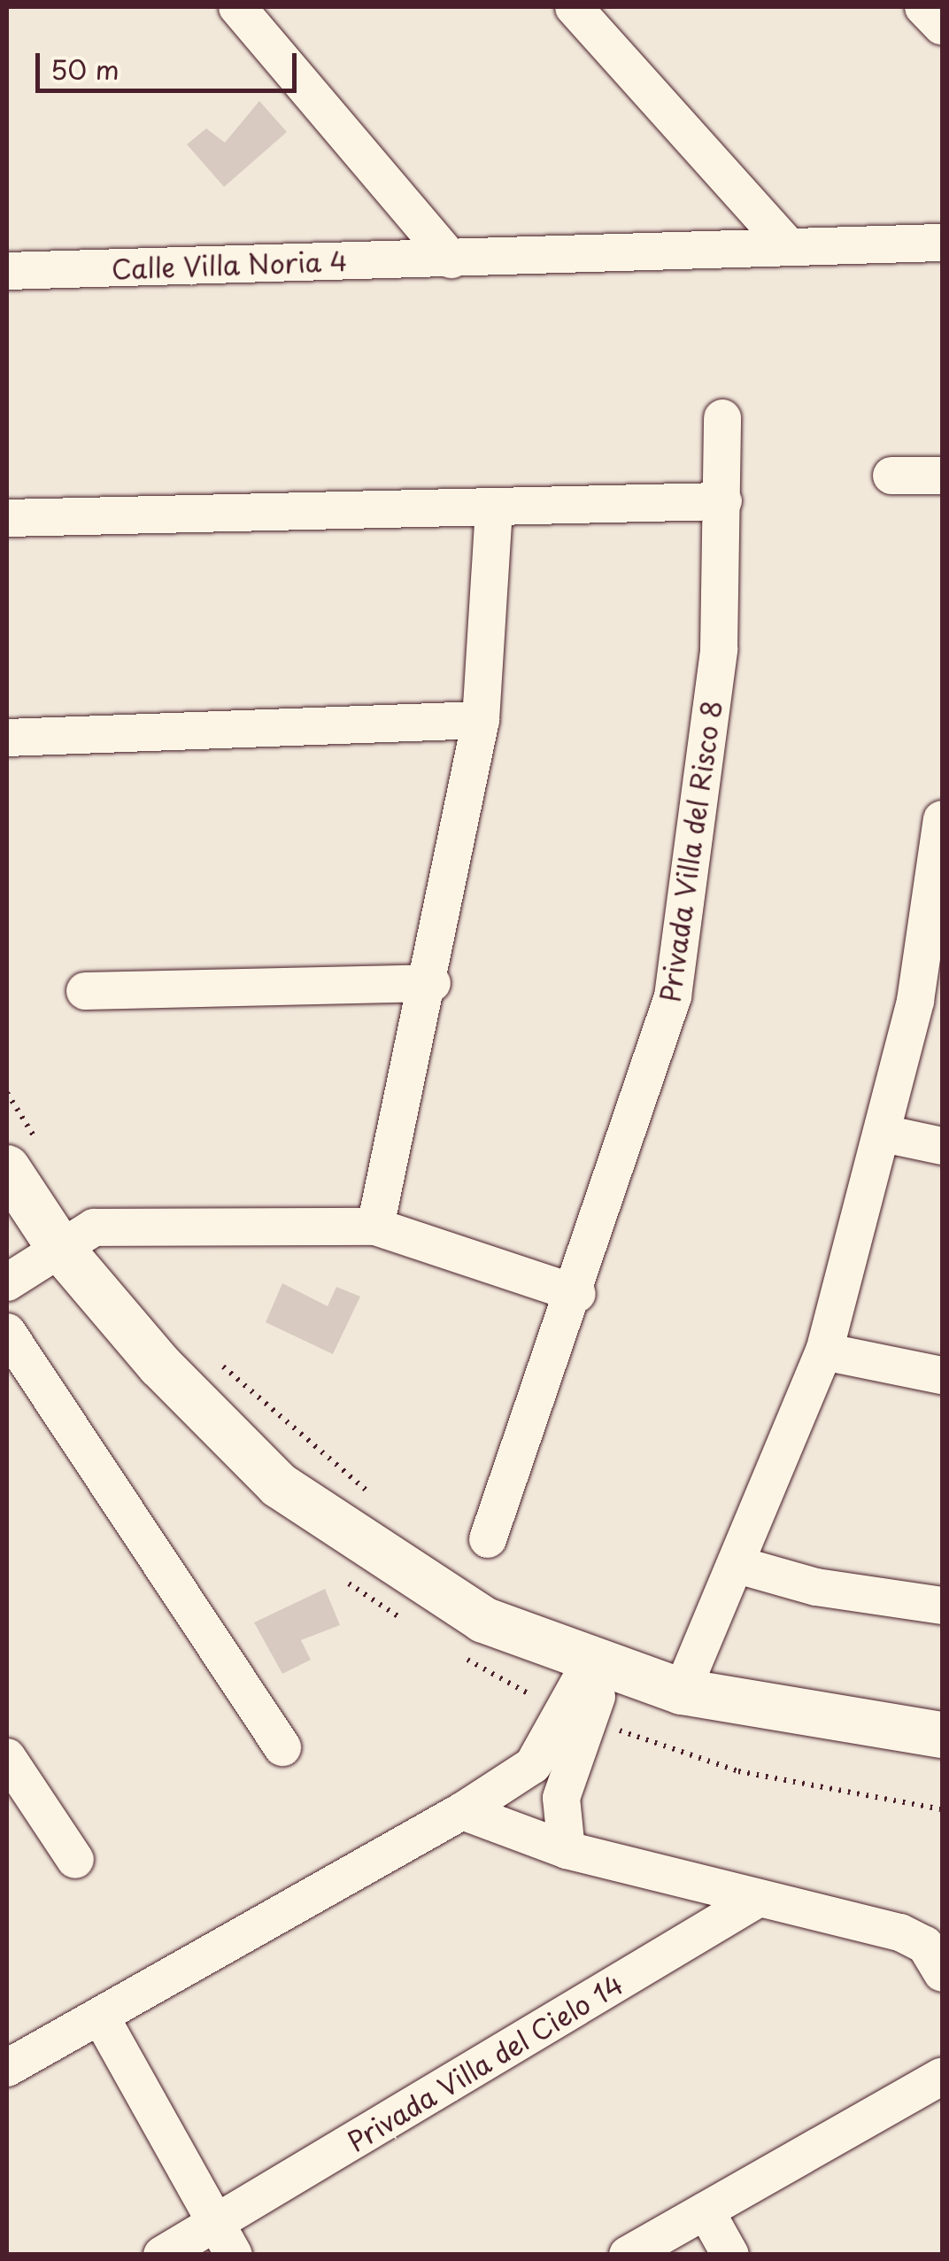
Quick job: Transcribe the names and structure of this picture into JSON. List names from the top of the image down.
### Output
{
  "streets": {
    "street": ["Calle Villa Noria 4", "Privada Villa del Risco 8", "Privada Villa del Cielo 14"]
  },
  "scale_bar": "50 m"
}
